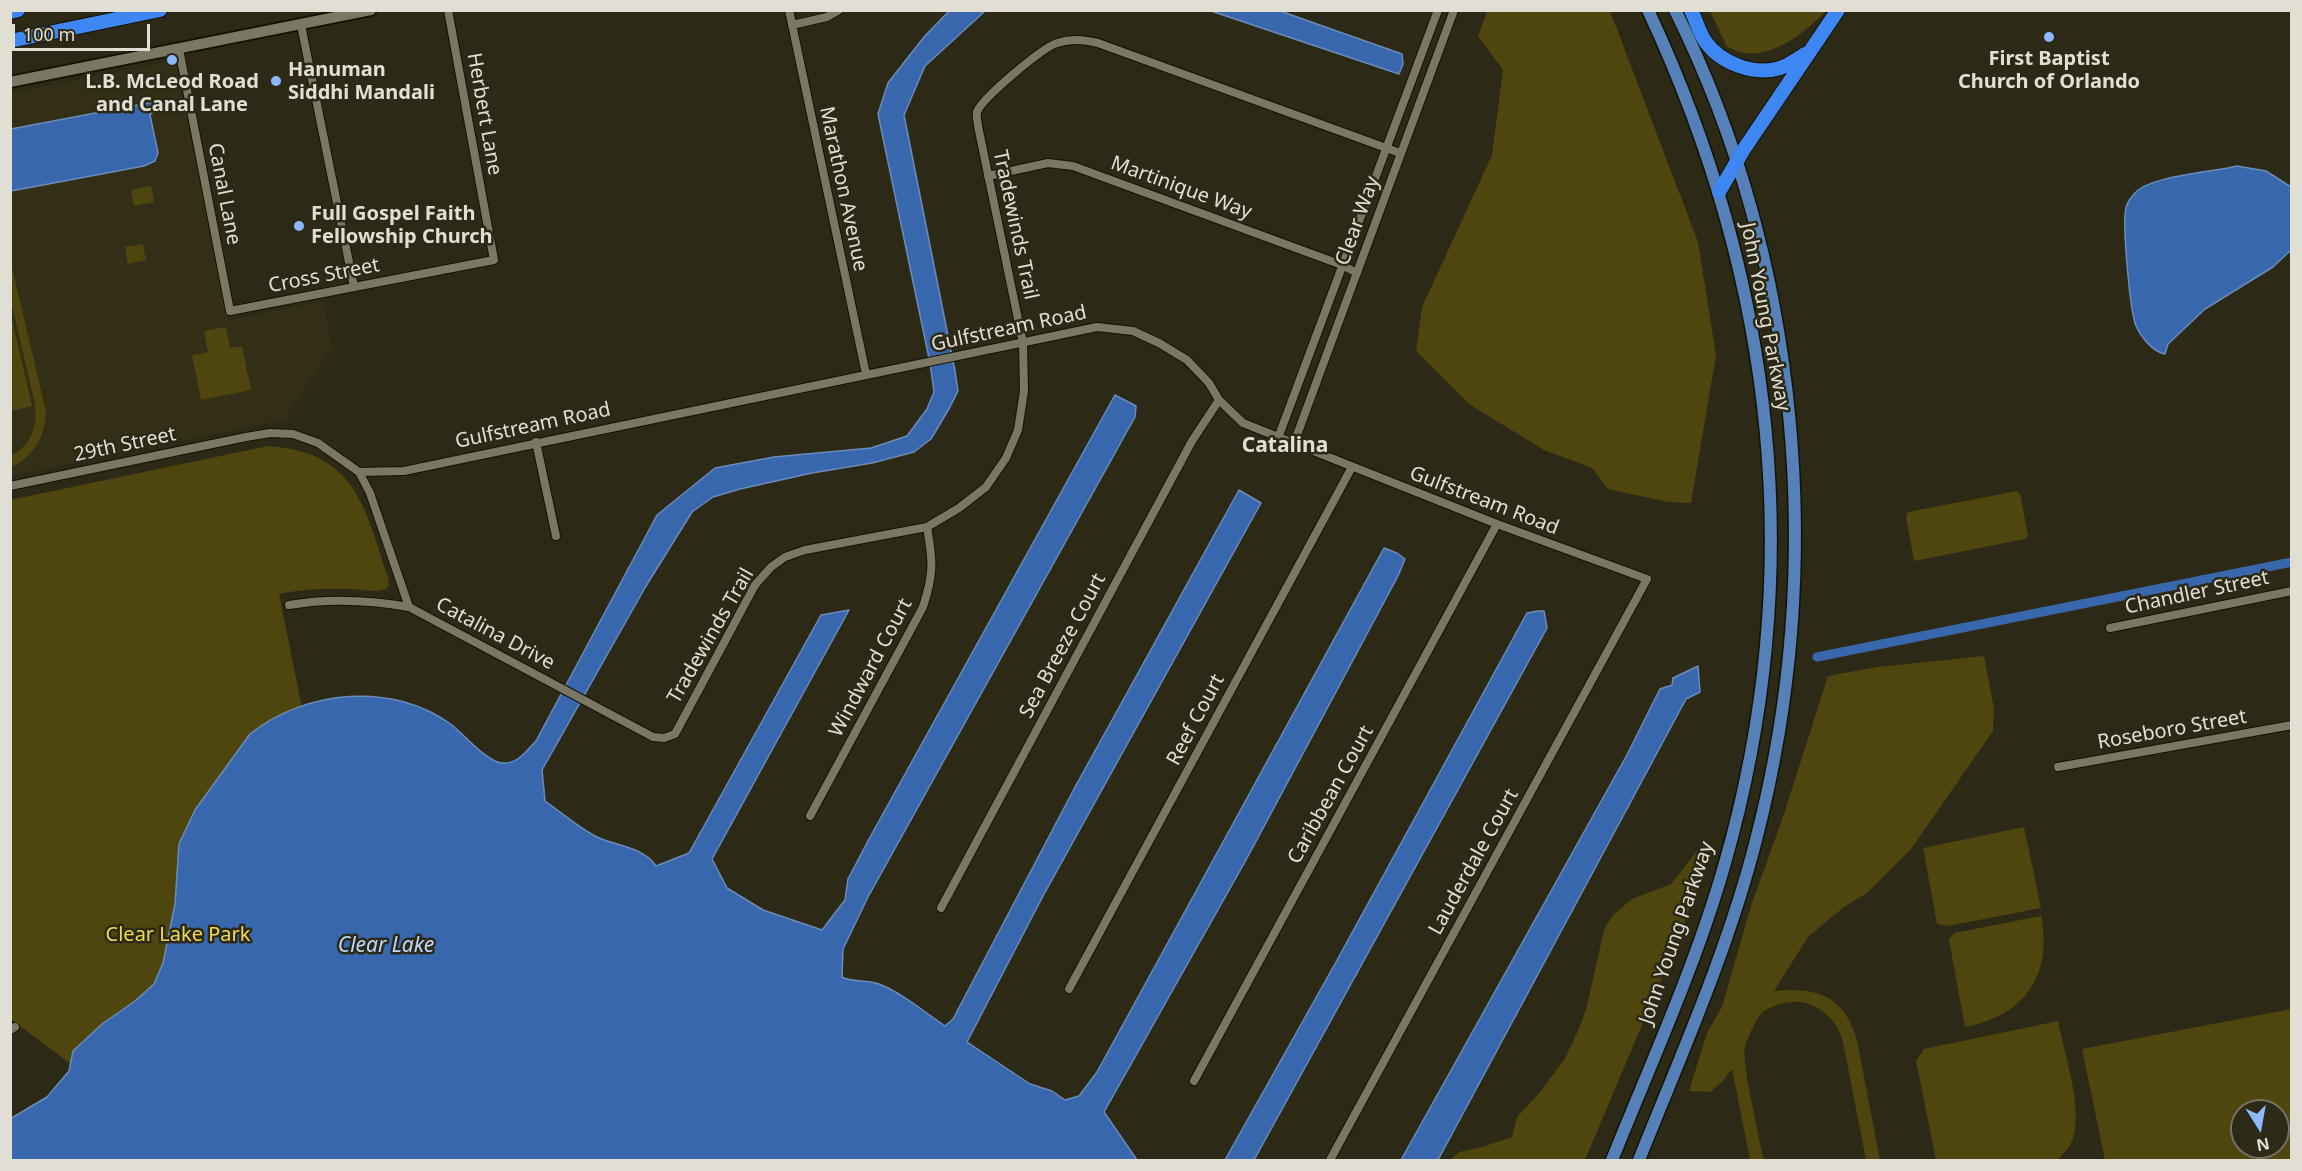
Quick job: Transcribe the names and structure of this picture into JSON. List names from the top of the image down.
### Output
{
  "streets": {
    "main road": ["John Young Parkway"],
    "street": [
      "Herbert Lane",
      "Martinique Way",
      "Marathon Avenue",
      "Canal Lane",
      "Clear Way",
      "Tradewinds Trail",
      "Cross Street",
      "Gulfstream Road",
      "29th Street",
      "Chandler Street",
      "Catalina Drive",
      "Sea Breeze Court",
      "Windward Court",
      "Reef Court",
      "Roseboro Street",
      "Caribbean Court",
      "Lauderdale Court"
    ]
  },
  "crossings": [
    ["Herbert Lane", "Cross Street"],
    ["Martinique Way", "Clear Way"],
    ["Martinique Way", "Tradewinds Trail"],
    ["Marathon Avenue", "Gulfstream Road"],
    ["Canal Lane", "Cross Street"],
    ["Clear Way", "Tradewinds Trail"],
    ["Clear Way", "Gulfstream Road"],
    ["Tradewinds Trail", "Gulfstream Road"],
    ["Tradewinds Trail", "Catalina Drive"],
    ["Tradewinds Trail", "Windward Court"],
    ["Gulfstream Road", "29th Street"],
    ["Gulfstream Road", "Sea Breeze Court"],
    ["Gulfstream Road", "Reef Court"],
    ["Gulfstream Road", "Caribbean Court"],
    ["Gulfstream Road", "Lauderdale Court"]
  ],
  "districts": ["Catalina"],
  "water": ["Clear Lake"],
  "parks": ["Clear Lake Park"],
  "places": [
    "First Baptist Church of Orlando",
    "L.B. McLeod Road and Canal Lane",
    "Hanuman Siddhi Mandali",
    "Full Gospel Faith Fellowship Church"
  ],
  "scale_bar": "100 m",
  "north": "bottom"
}
